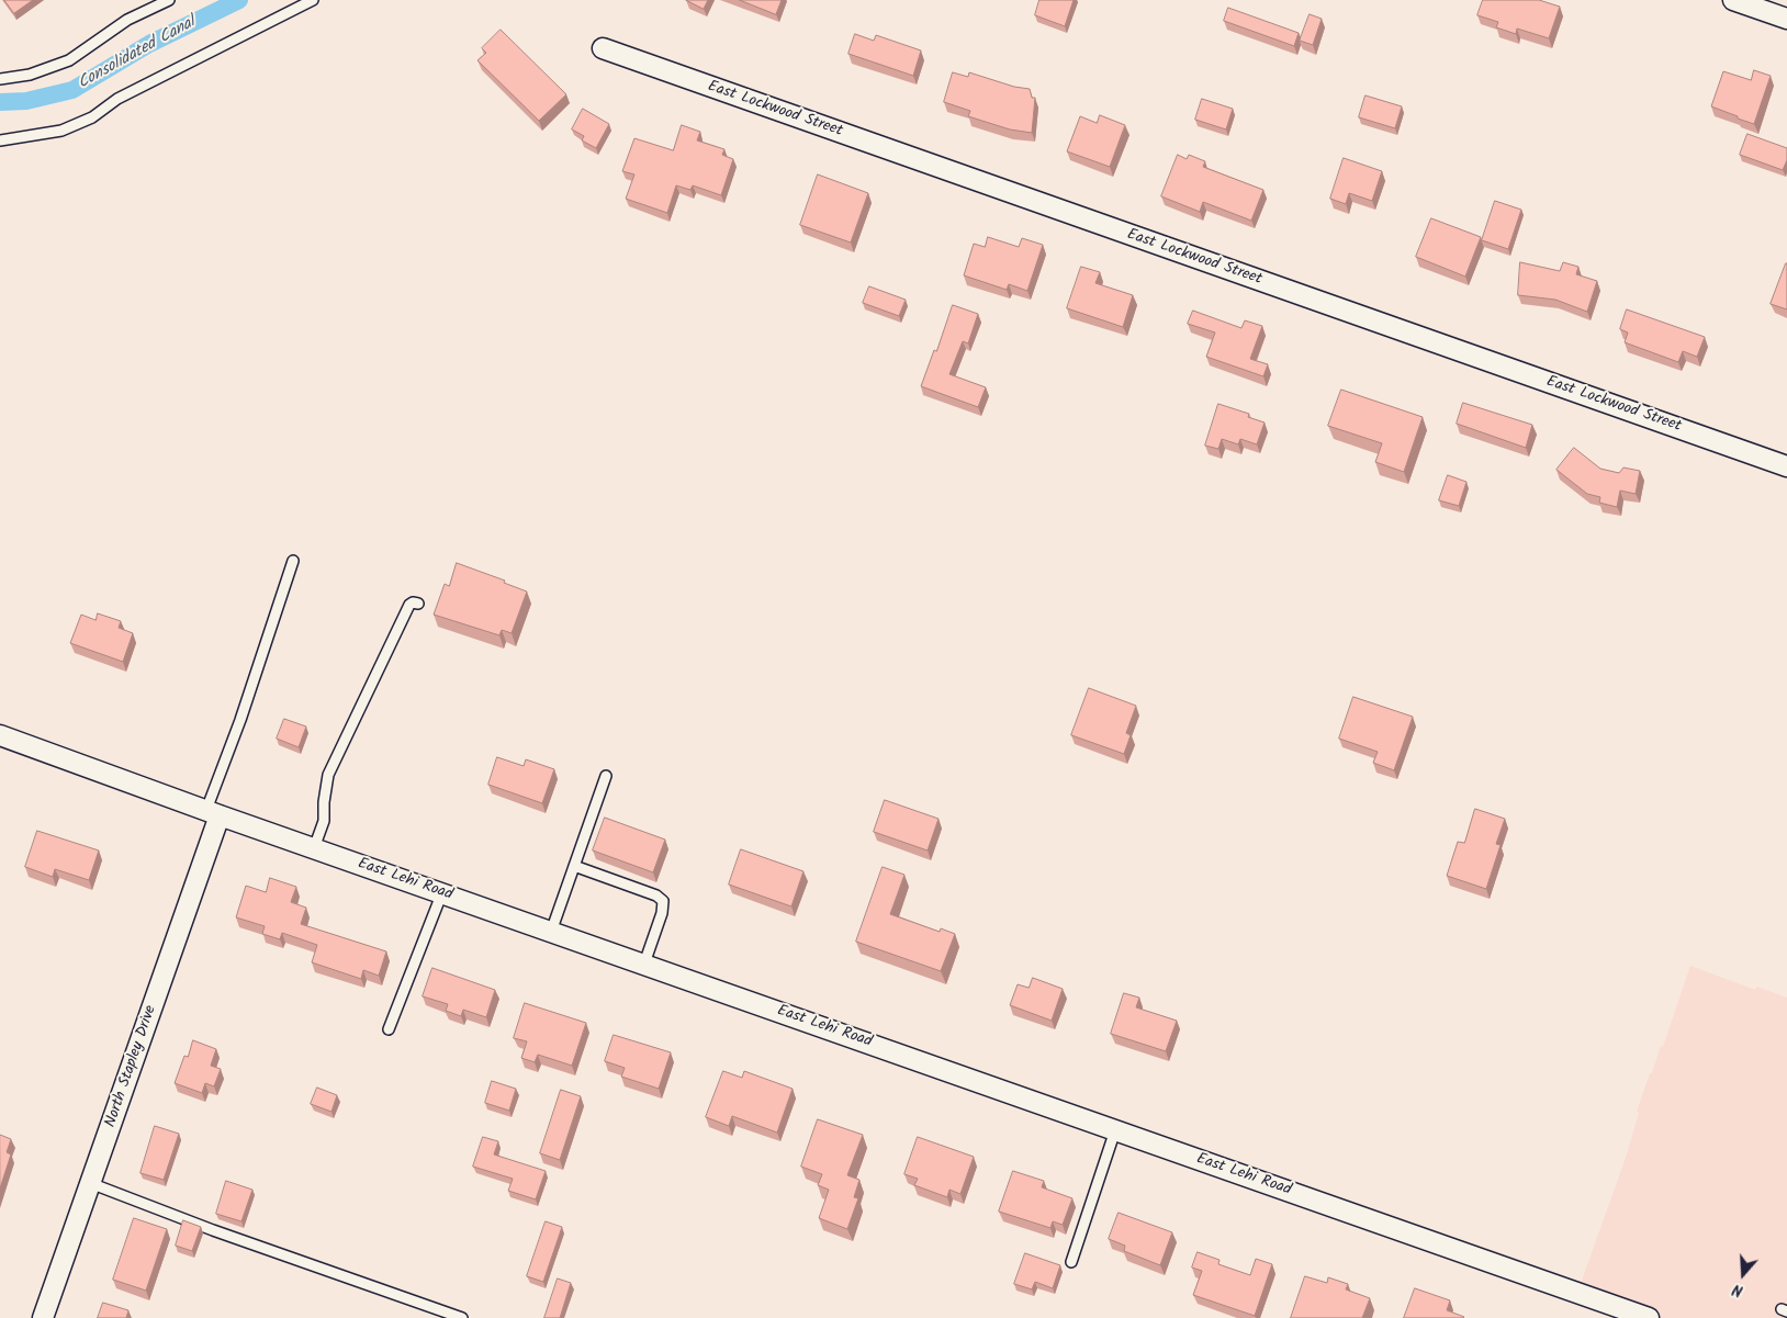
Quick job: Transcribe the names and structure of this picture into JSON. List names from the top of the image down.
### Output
{
  "streets": {
    "street": ["East Lockwood Street", "East Lehi Road", "North Stapley Drive"]
  },
  "crossings": [
    ["East Lehi Road", "North Stapley Drive"]
  ],
  "water": ["Consolidated Canal"],
  "north": "bottom"
}
